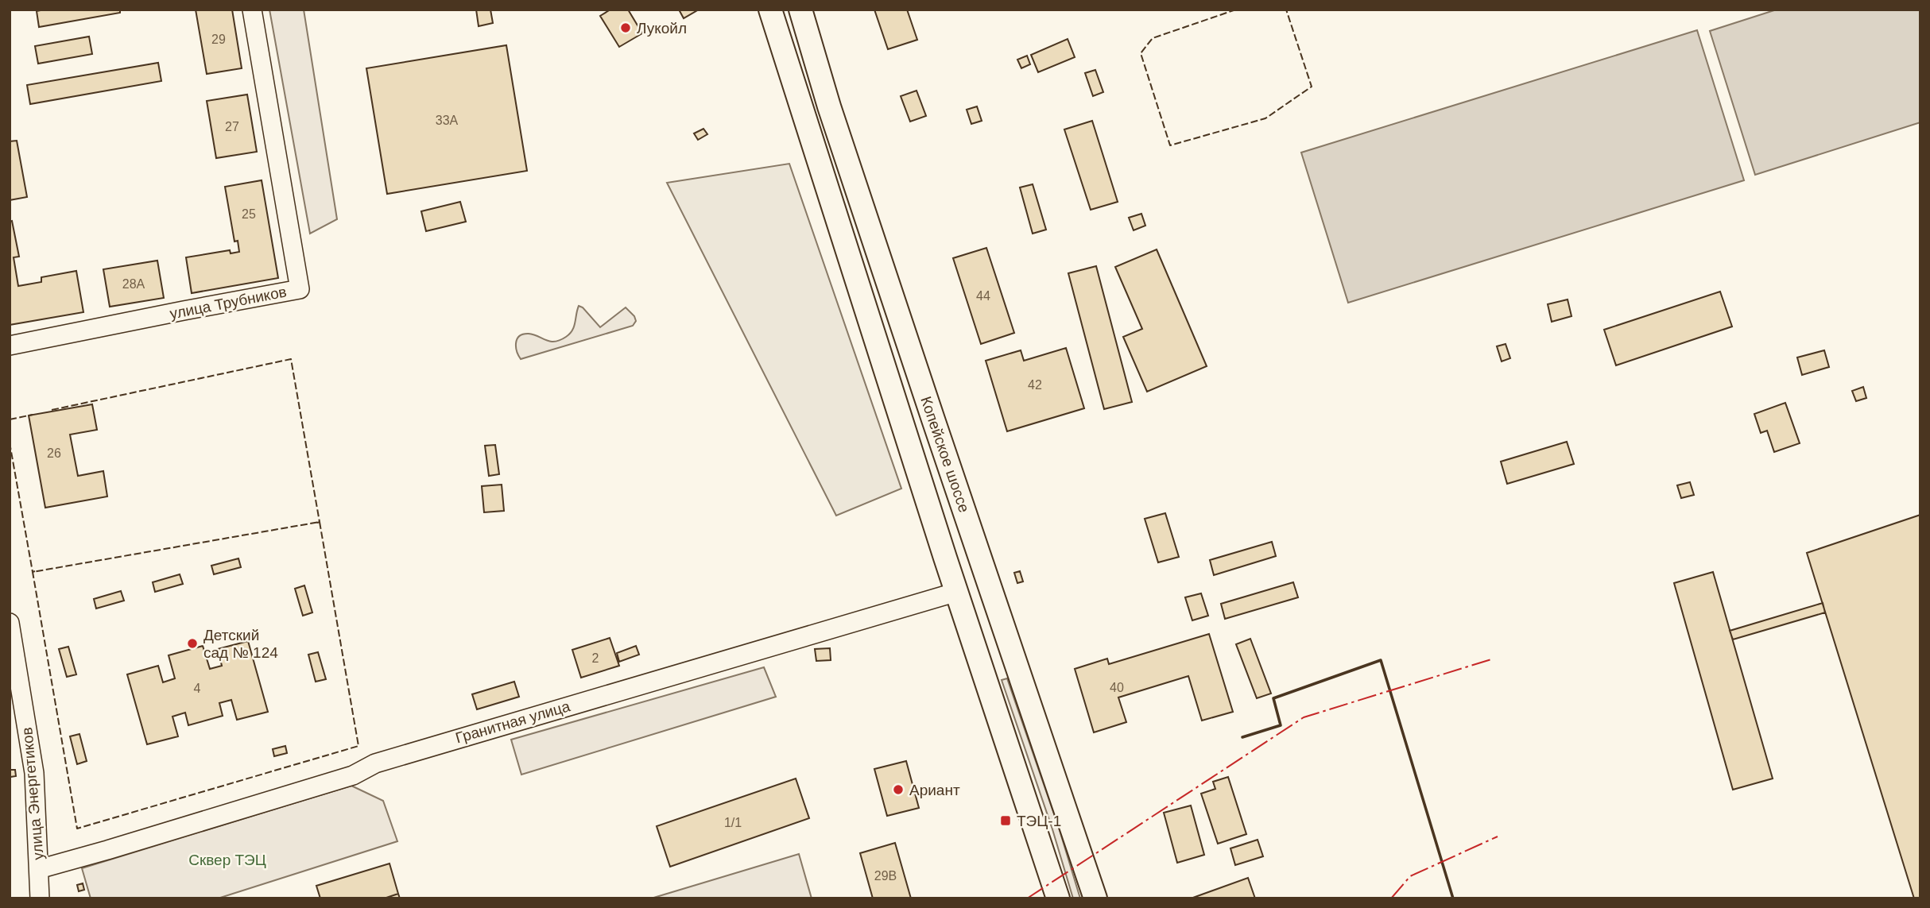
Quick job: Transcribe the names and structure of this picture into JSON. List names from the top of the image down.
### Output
{
  "streets": {
    "main road": ["Копейское шоссе", "Гранитная улица"],
    "street": ["улица Трубников", "улица Энергетиков"]
  },
  "crossings": [
    ["Копейское шоссе", "Гранитная улица"],
    ["Гранитная улица", "улица Энергетиков"]
  ],
  "parks": ["Сквер ТЭЦ"],
  "places": {
    "other": ["Лукойл", "Детский сад № 124", "Ариант"],
    "transit": ["ТЭЦ-1"]
  },
  "house_numbers": [
    "29",
    "33А",
    "27",
    "25",
    "28А",
    "44",
    "42",
    "26",
    "2",
    "40",
    "4",
    "1/1",
    "29В"
  ]
}
